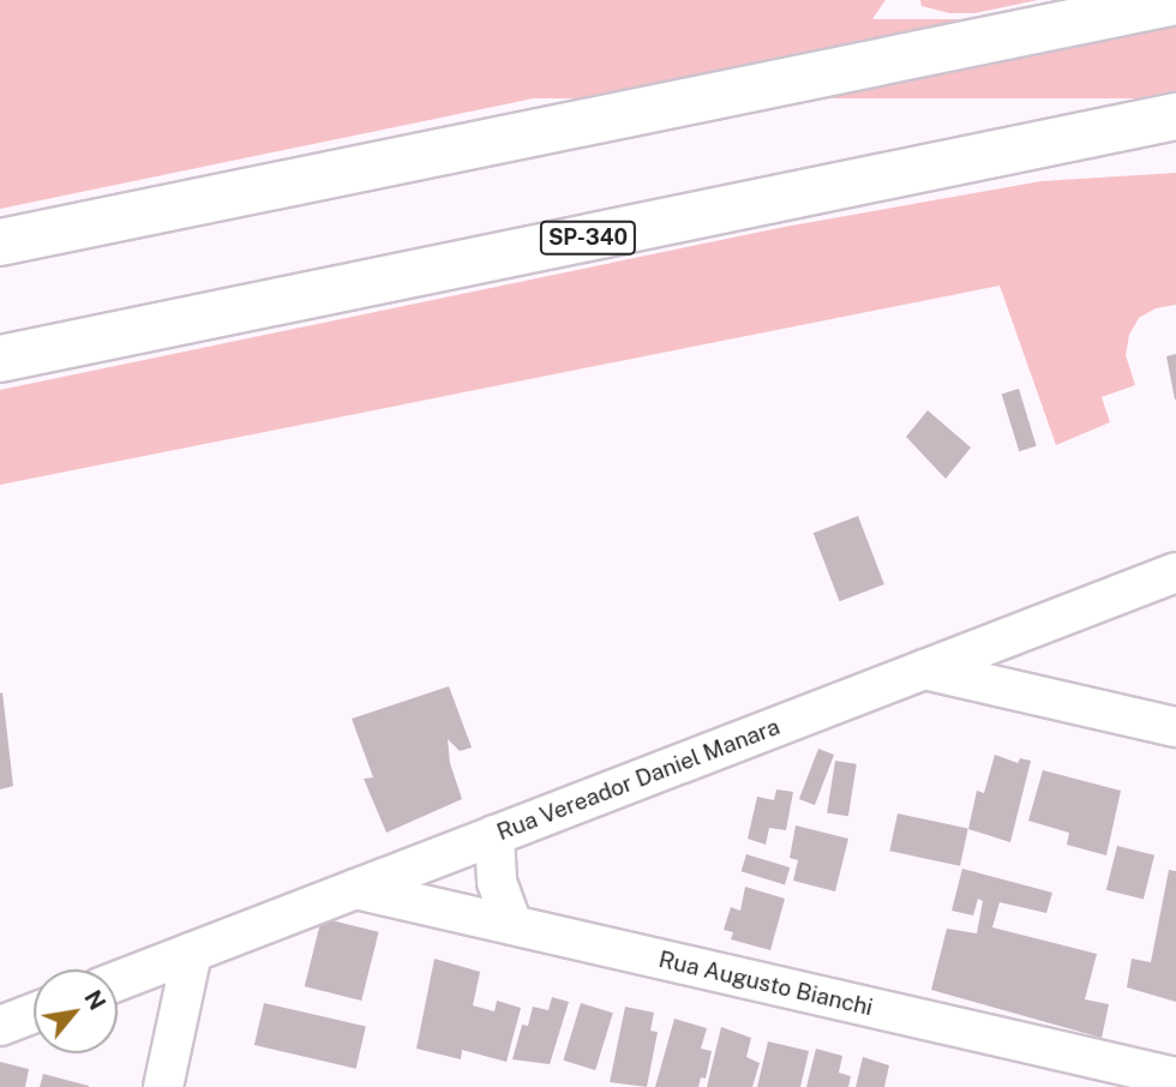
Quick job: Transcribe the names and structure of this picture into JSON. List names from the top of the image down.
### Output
{
  "streets": {
    "highway": ["SP-340"],
    "street": ["Rua Vereador Daniel Manara", "Rua Augusto Bianchi"]
  },
  "crossings": [
    ["Rua Vereador Daniel Manara", "Rua Augusto Bianchi"]
  ],
  "north": "top right"
}
